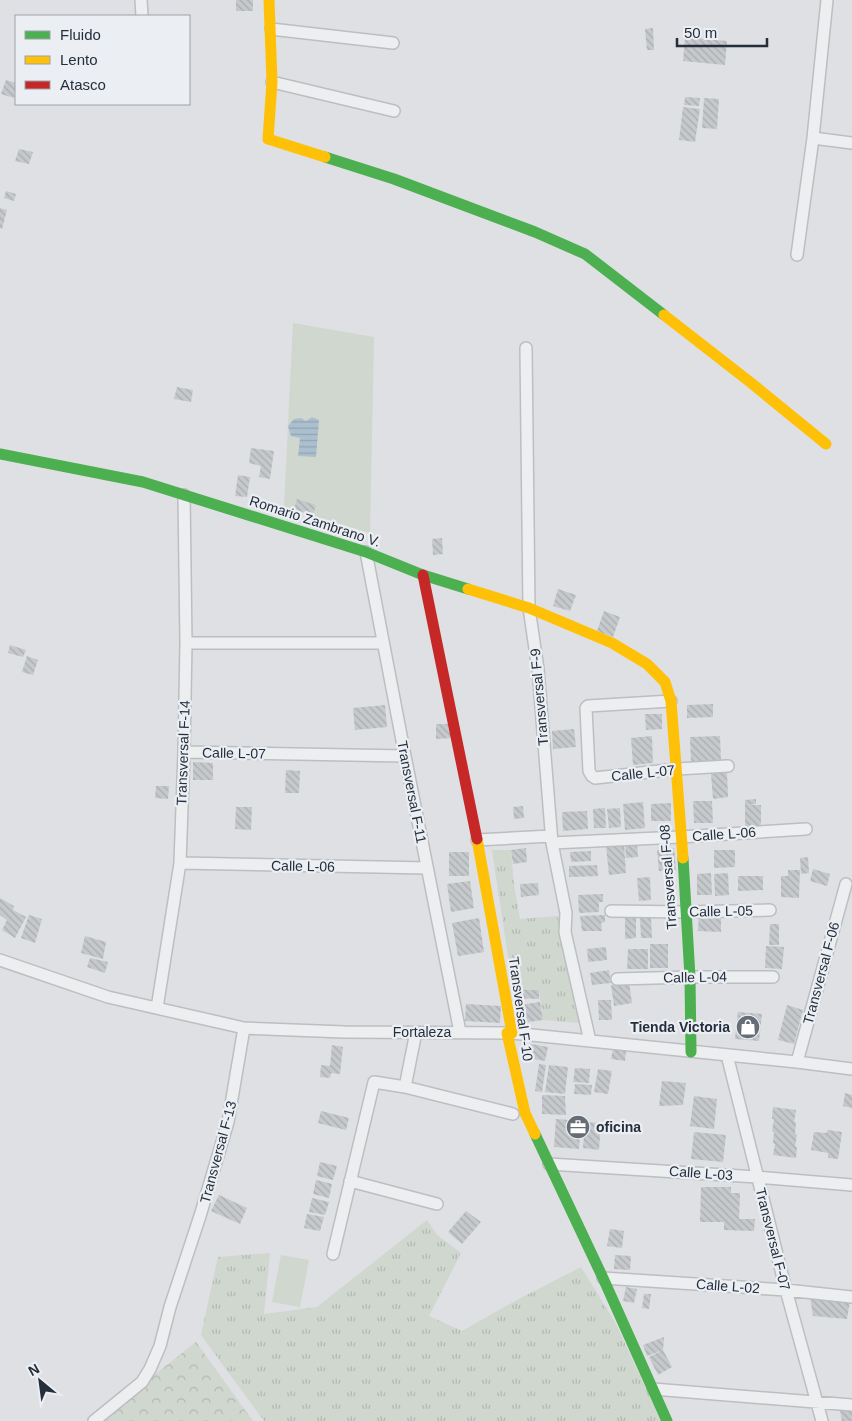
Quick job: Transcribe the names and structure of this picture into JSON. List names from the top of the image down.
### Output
{
  "streets": {
    "street": [
      "Romario Zambrano V.",
      "Transversal F-9",
      "Transversal F-14",
      "Calle L-07",
      "Transversal F-11",
      "Calle L-06",
      "Transversal F-08",
      "Calle L-05",
      "Transversal F-06",
      "Calle L-04",
      "Transversal F-10",
      "Fortaleza",
      "Transversal F-13",
      "Calle L-03",
      "Transversal F-07",
      "Calle L-02"
    ]
  },
  "crossings": [
    ["Romario Zambrano V.", "Transversal F-9"],
    ["Romario Zambrano V.", "Transversal F-14"],
    ["Romario Zambrano V.", "Calle L-07"],
    ["Romario Zambrano V.", "Transversal F-11"],
    ["Romario Zambrano V.", "Transversal F-08"],
    ["Romario Zambrano V.", "Transversal F-10"],
    ["Transversal F-9", "Calle L-06"],
    ["Transversal F-9", "Fortaleza"],
    ["Transversal F-14", "Calle L-07"],
    ["Transversal F-14", "Calle L-06"],
    ["Transversal F-14", "Fortaleza"],
    ["Calle L-07", "Transversal F-11"],
    ["Calle L-07", "Transversal F-08"],
    ["Transversal F-11", "Calle L-06"],
    ["Transversal F-11", "Fortaleza"],
    ["Calle L-06", "Transversal F-08"],
    ["Calle L-06", "Transversal F-10"],
    ["Transversal F-08", "Calle L-05"],
    ["Transversal F-08", "Calle L-04"],
    ["Transversal F-08", "Fortaleza"],
    ["Transversal F-06", "Fortaleza"],
    ["Transversal F-10", "Fortaleza"],
    ["Transversal F-10", "Calle L-03"],
    ["Transversal F-10", "Calle L-02"],
    ["Fortaleza", "Transversal F-13"],
    ["Fortaleza", "Transversal F-07"],
    ["Calle L-03", "Transversal F-07"],
    ["Transversal F-07", "Calle L-02"]
  ],
  "places": {
    "shop": ["Tienda Victoria"],
    "office": ["oficina"]
  },
  "legend": ["Fluido", "Lento", "Atasco"],
  "scale_bar": "50 m",
  "north": "top left"
}
